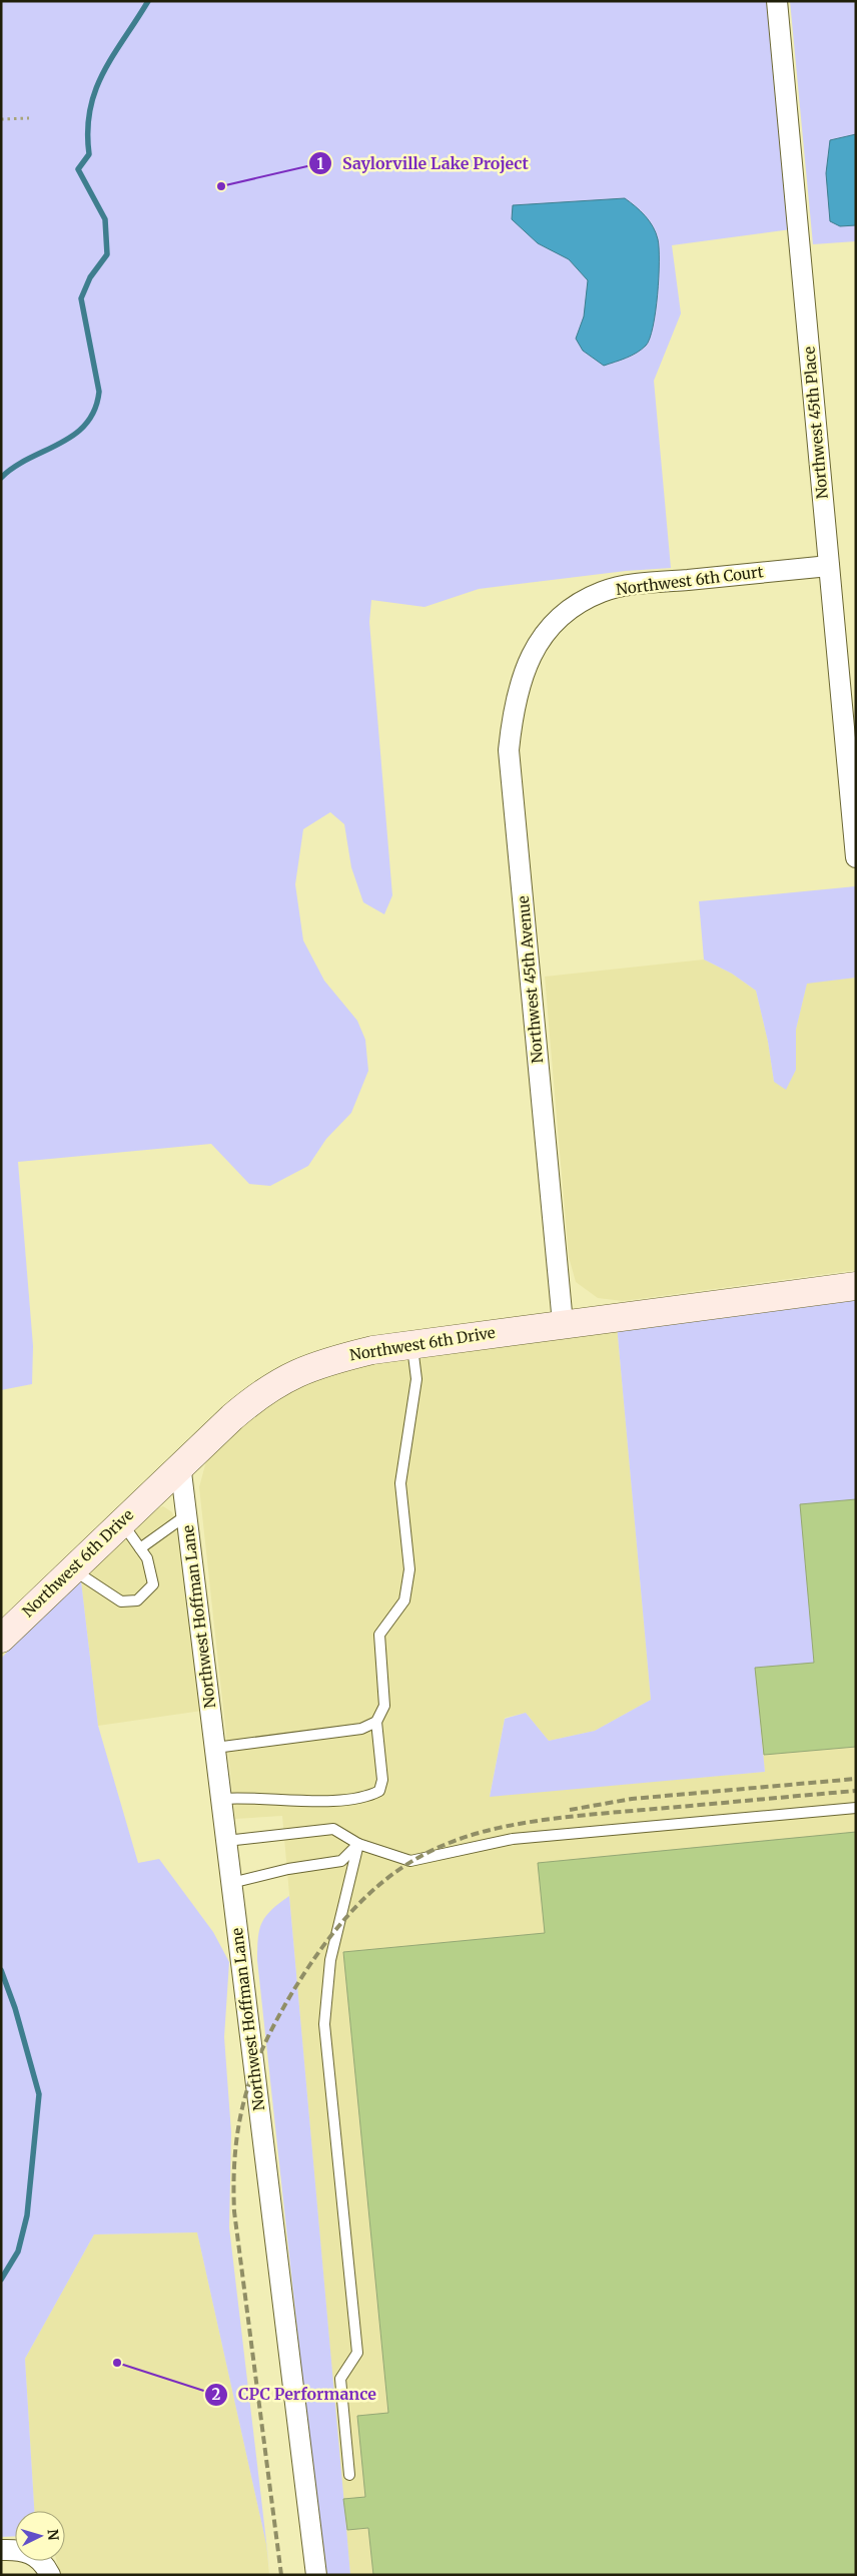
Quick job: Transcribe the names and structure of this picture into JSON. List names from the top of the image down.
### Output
{
  "streets": {
    "main road": ["Northwest 6th Drive"],
    "street": [
      "Northwest 45th Place",
      "Northwest 6th Court",
      "Northwest 45th Avenue",
      "Northwest Hoffman Lane"
    ]
  },
  "crossings": [
    ["Northwest 45th Place", "Northwest 6th Court"],
    ["Northwest 6th Court", "Northwest 45th Avenue"],
    ["Northwest 45th Avenue", "Northwest 6th Drive"],
    ["Northwest 6th Drive", "Northwest Hoffman Lane"]
  ],
  "places": ["Saylorville Lake Project", "CPC Performance"],
  "north": "right"
}
